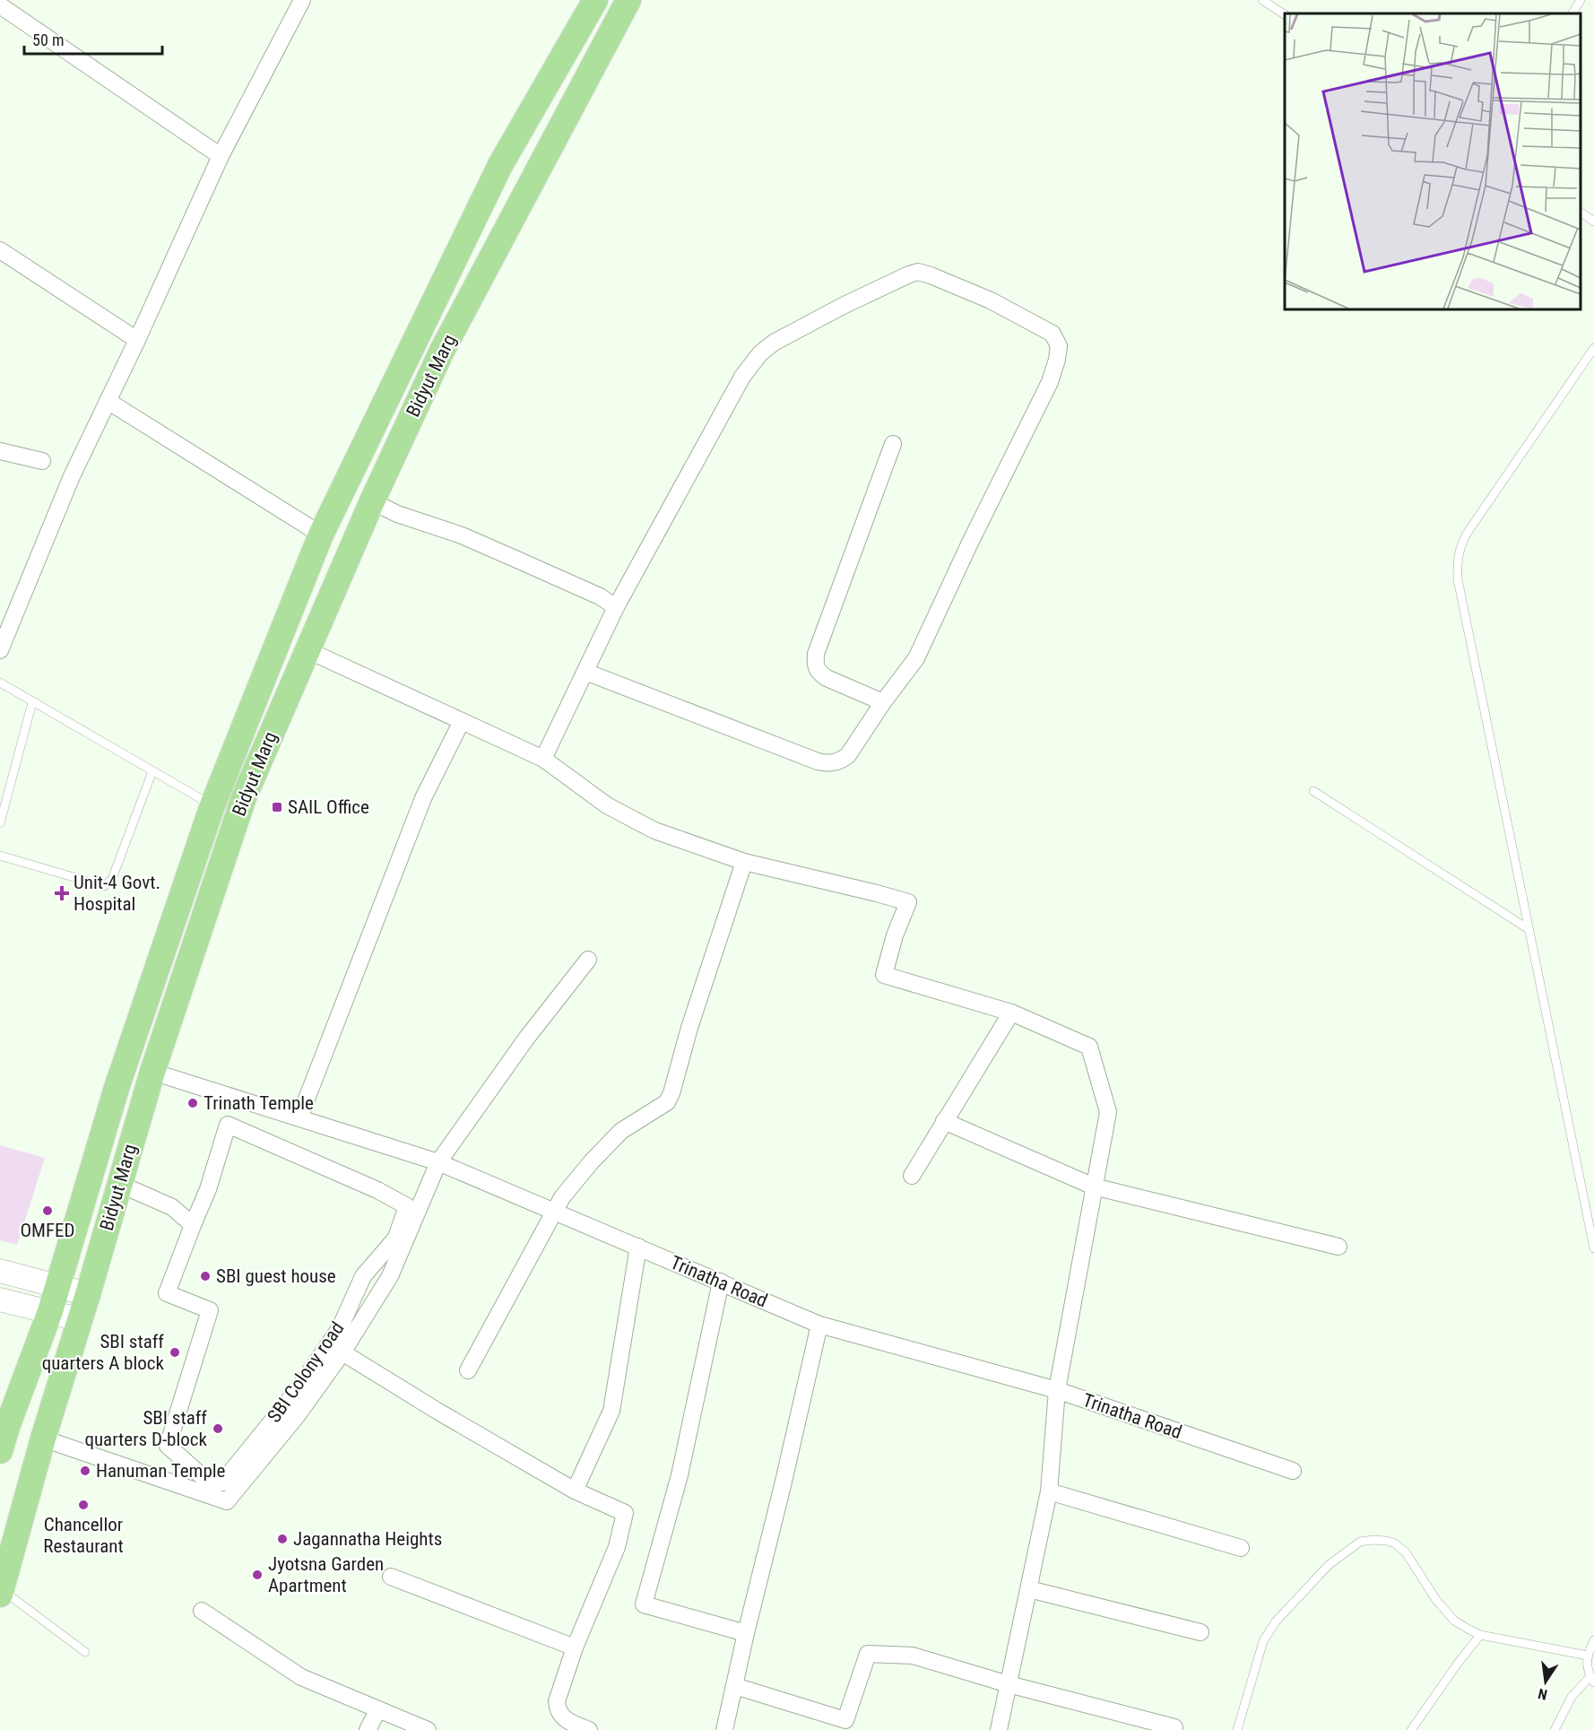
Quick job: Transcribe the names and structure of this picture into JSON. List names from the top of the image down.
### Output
{
  "streets": {
    "main road": ["Bidyut Marg"],
    "street": ["Trinatha Road", "SBI Colony road"]
  },
  "crossings": [
    ["Bidyut Marg", "Trinatha Road"]
  ],
  "places": {
    "transit": ["SAIL Office"],
    "health": ["Unit-4 Govt. Hospital"],
    "other": [
      "Trinath Temple",
      "OMFED",
      "SBI guest house",
      "SBI staff quarters A block",
      "SBI staff quarters D-block",
      "Hanuman Temple",
      "Chancellor Restaurant",
      "Jagannatha Heights",
      "Jyotsna Garden Apartment"
    ]
  },
  "scale_bar": "50 m",
  "north": "bottom"
}
